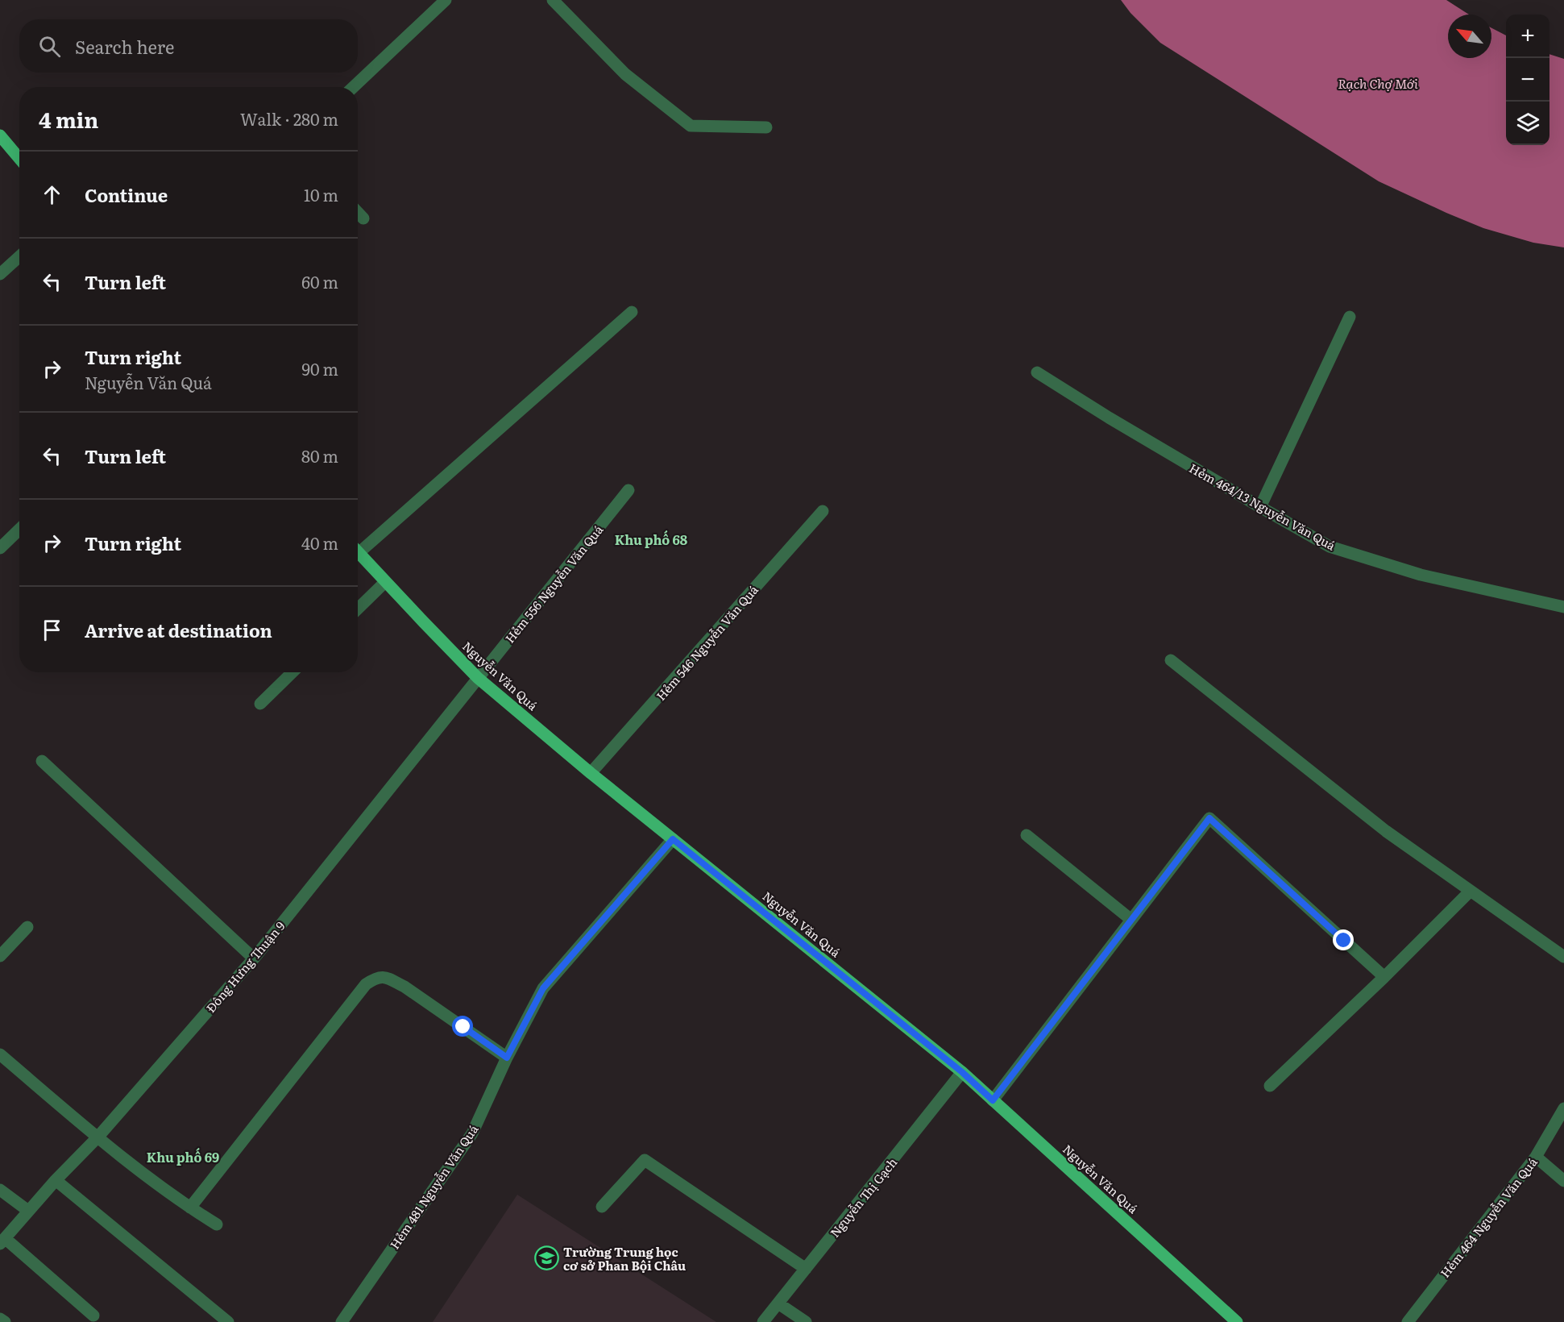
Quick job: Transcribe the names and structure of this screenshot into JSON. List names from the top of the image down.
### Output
{
  "streets": {
    "main road": ["Nguyễn Văn Quá"],
    "street": [
      "Hẻm 464/13 Nguyễn Văn Quá",
      "Hẻm 556 Nguyễn Văn Quá",
      "Hẻm 546 Nguyễn Văn Quá",
      "Đông Hưng Thuận 9",
      "Hẻm 481 Nguyễn Văn Quá",
      "Nguyễn Thị Gạch",
      "Hẻm 464 Nguyễn Văn Quá"
    ]
  },
  "crossings": [
    ["Hẻm 556 Nguyễn Văn Quá", "Nguyễn Văn Quá"],
    ["Hẻm 556 Nguyễn Văn Quá", "Đông Hưng Thuận 9"],
    ["Hẻm 546 Nguyễn Văn Quá", "Nguyễn Văn Quá"],
    ["Nguyễn Văn Quá", "Đông Hưng Thuận 9"],
    ["Nguyễn Văn Quá", "Hẻm 481 Nguyễn Văn Quá"],
    ["Nguyễn Văn Quá", "Nguyễn Thị Gạch"]
  ],
  "districts": ["Khu phố 68", "Khu phố 69"],
  "water": ["Rạch Chợ Mới"],
  "places": {
    "school or university": ["Trường Trung học cơ sở Phan Bội Châu"]
  },
  "north": "top left",
  "page": {
    "map_buttons": ["+", "−"],
    "search": "Search here",
    "heading": ["4 min", "Walk · 280 m"],
    "list": [
      ["Continue", "10 m"],
      ["Turn left", "60 m"],
      ["Turn right", "Nguyễn Văn Quá", "90 m"],
      ["Turn left", "80 m"],
      ["Turn right", "40 m"],
      "Arrive at destination"
    ]
  }
}
